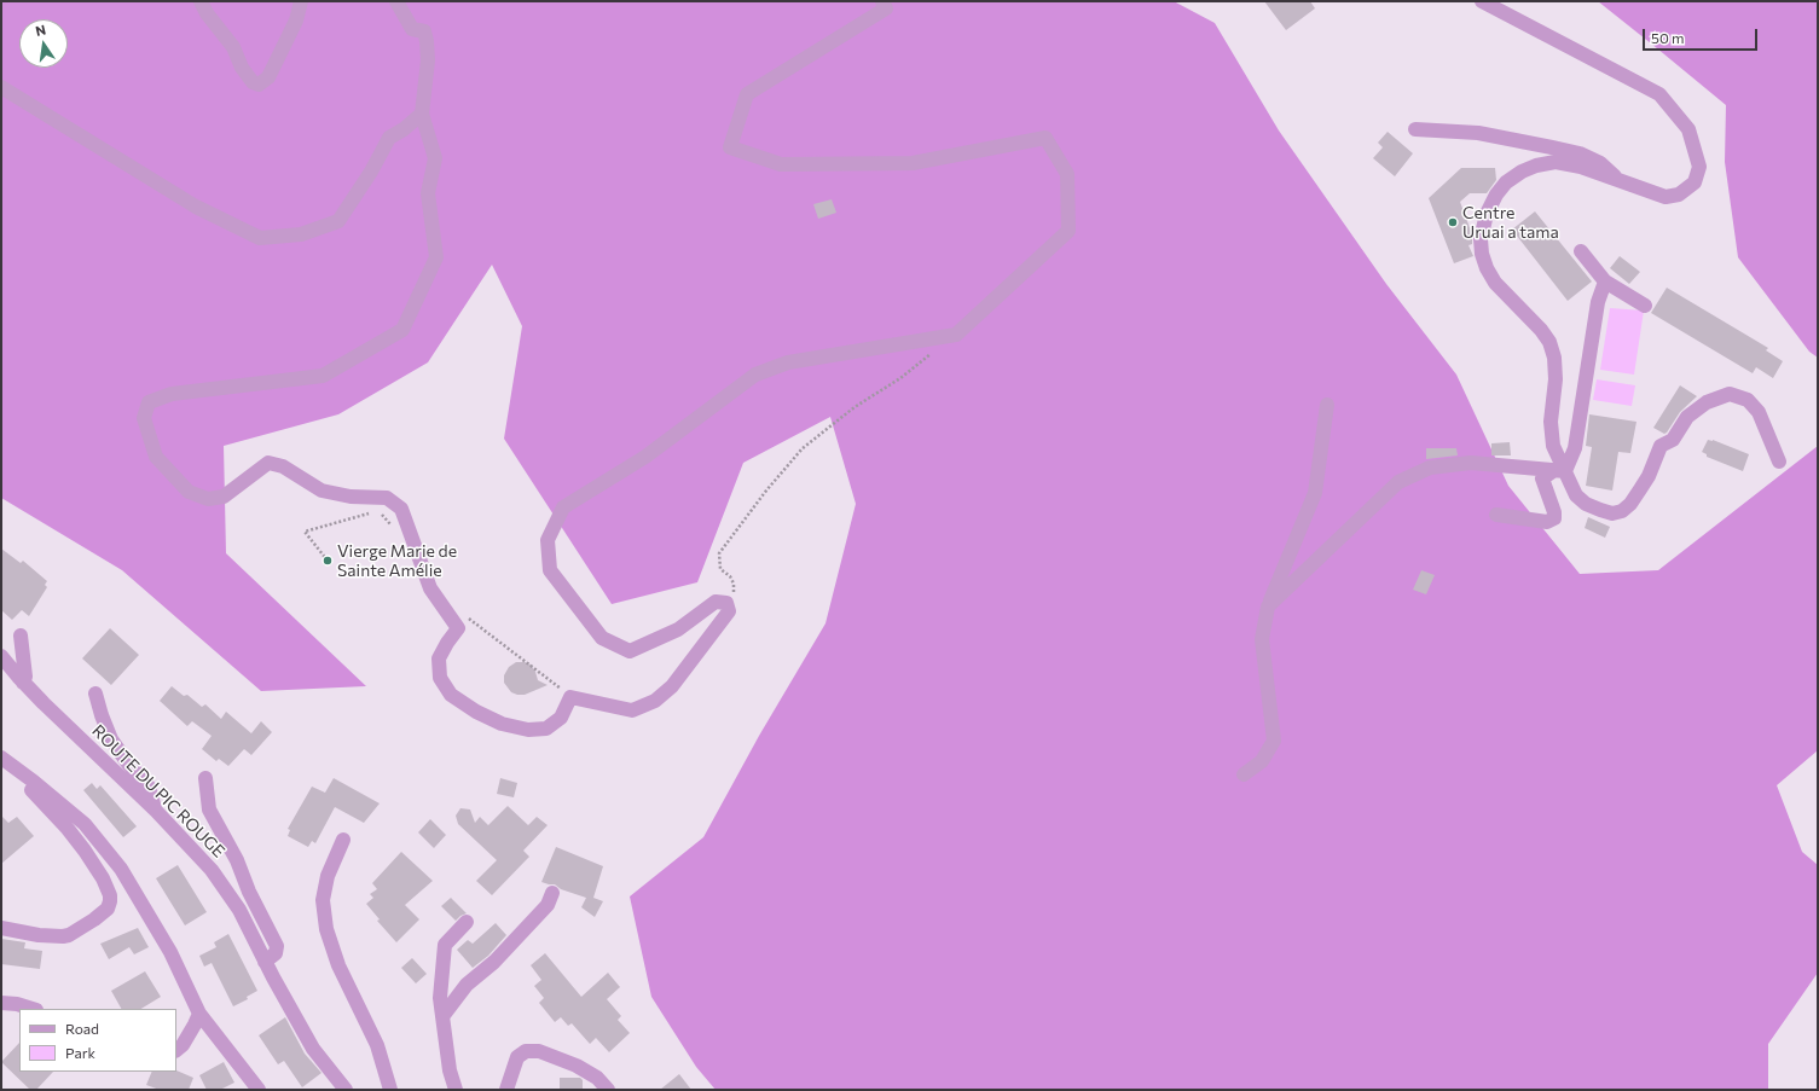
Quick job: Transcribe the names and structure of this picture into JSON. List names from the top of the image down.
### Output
{
  "streets": {
    "street": ["ROUTE DU PIC ROUGE"]
  },
  "places": ["Centre Uruai a tama", "Vierge Marie de Sainte Amélie"],
  "legend": ["Road", "Park"],
  "scale_bar": "50 m",
  "north": "top"
}
